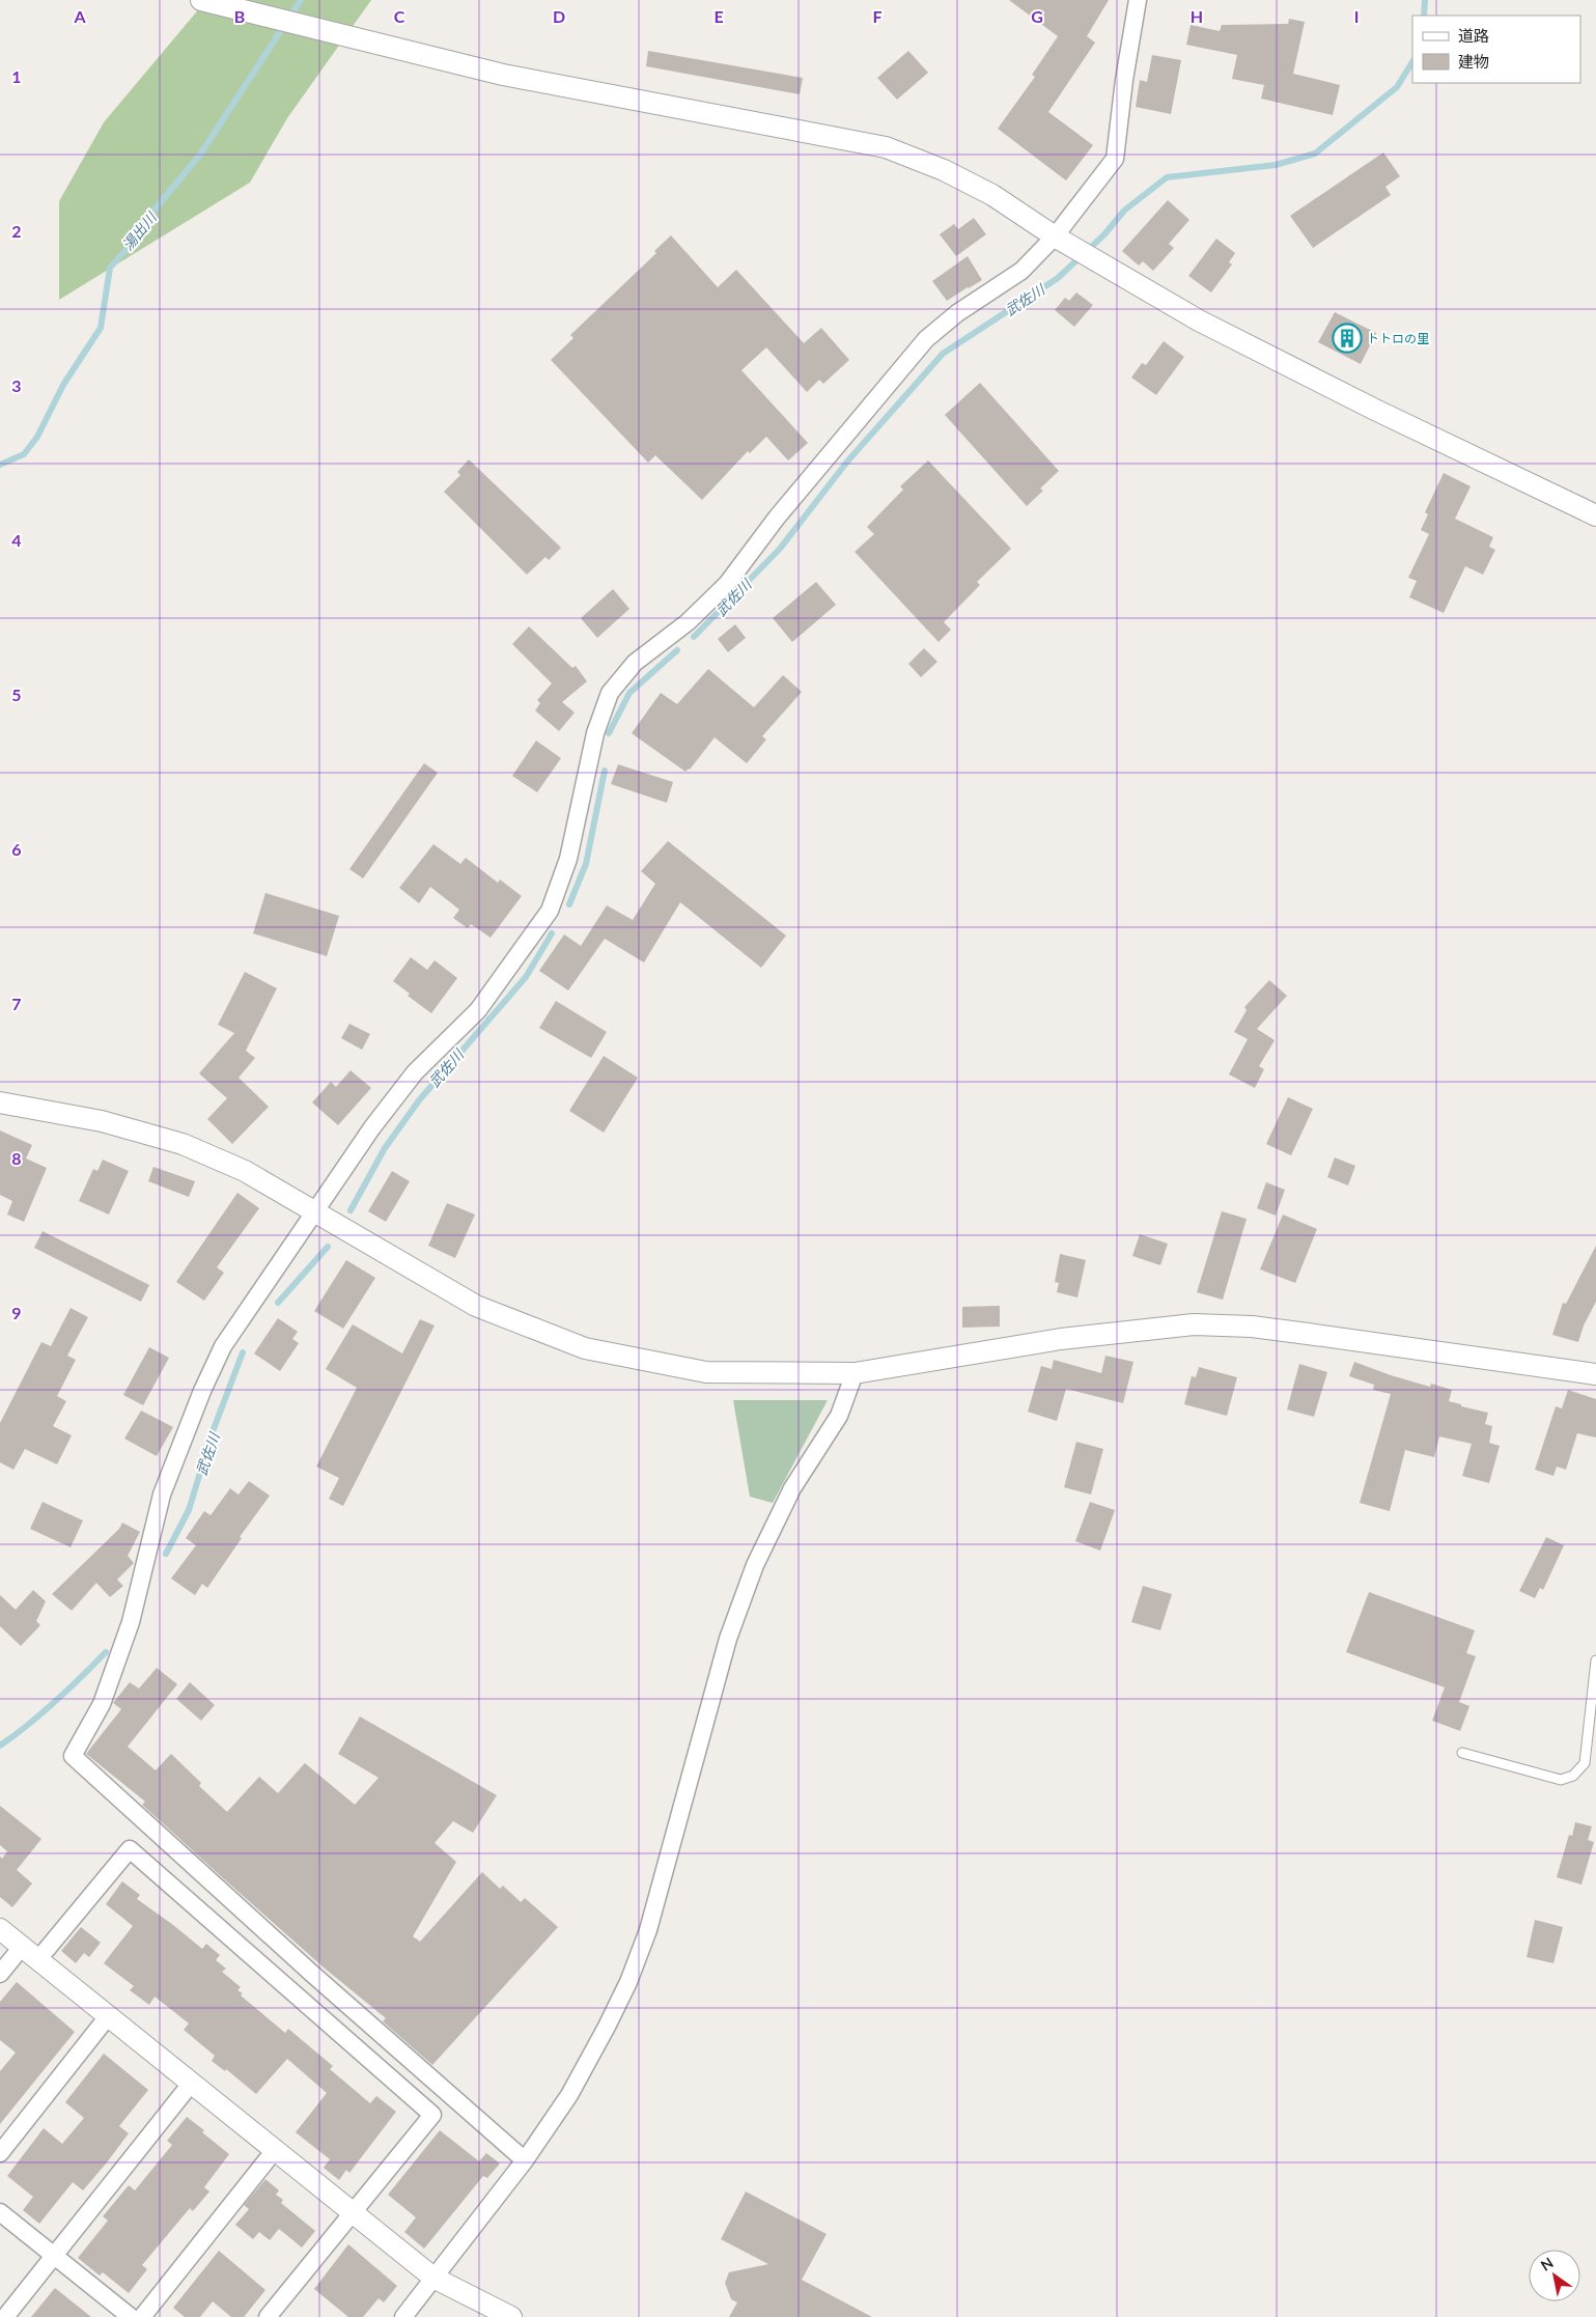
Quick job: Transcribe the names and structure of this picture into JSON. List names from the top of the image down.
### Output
{
  "water": ["湯出川", "武佐川"],
  "places": {
    "building": ["トトロの里"]
  },
  "legend": ["道路", "建物"],
  "north": "top left",
  "grid": {
    "columns": [
      "A",
      "B",
      "C",
      "D",
      "E",
      "F",
      "G",
      "H",
      "I"
    ],
    "rows": [
      "1",
      "2",
      "3",
      "4",
      "5",
      "6",
      "7",
      "8",
      "9"
    ]
  }
}
